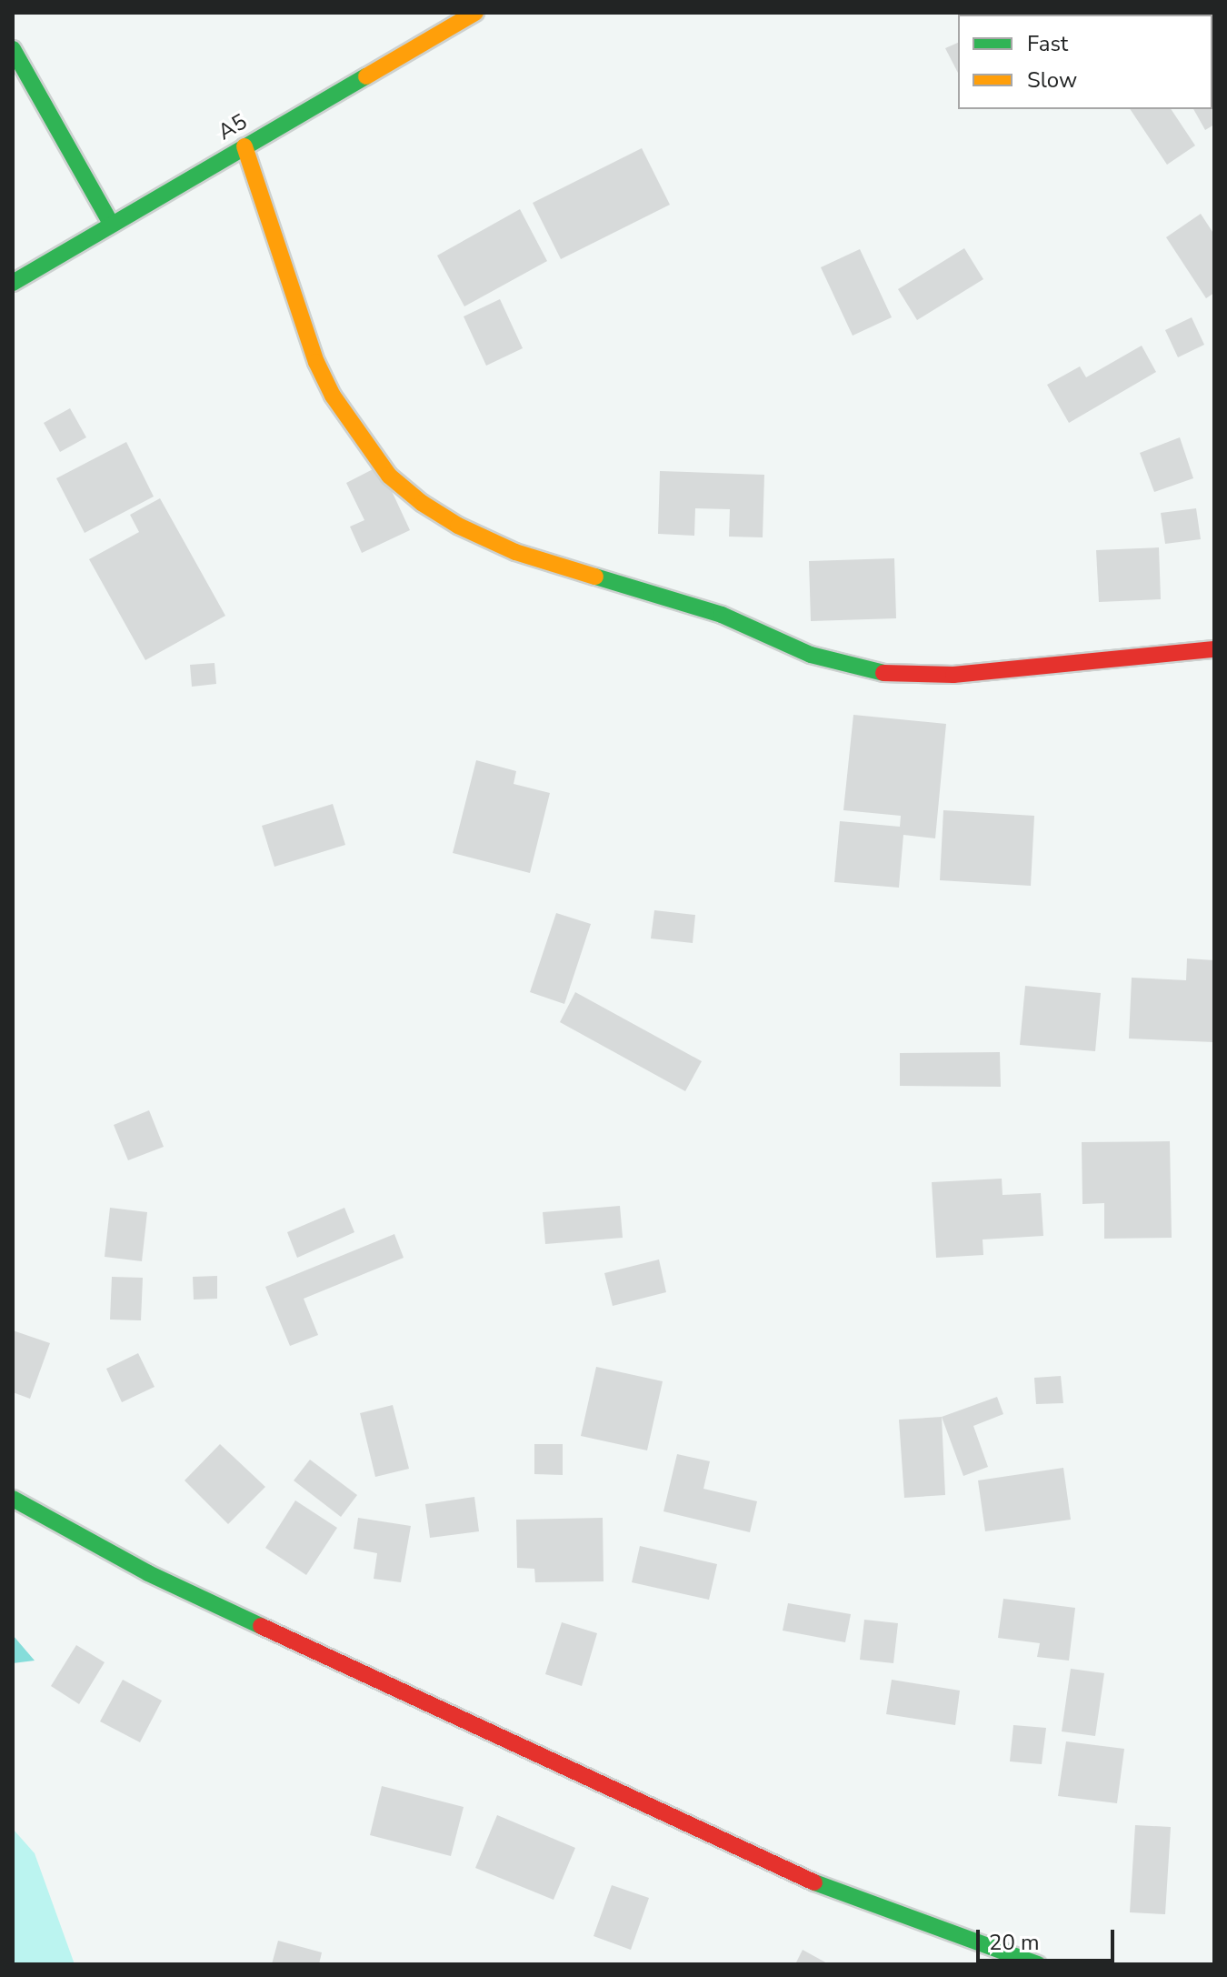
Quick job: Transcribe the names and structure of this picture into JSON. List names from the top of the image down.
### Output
{
  "streets": {
    "main road": ["A5"]
  },
  "legend": ["Fast", "Slow"],
  "scale_bar": "20 m"
}
